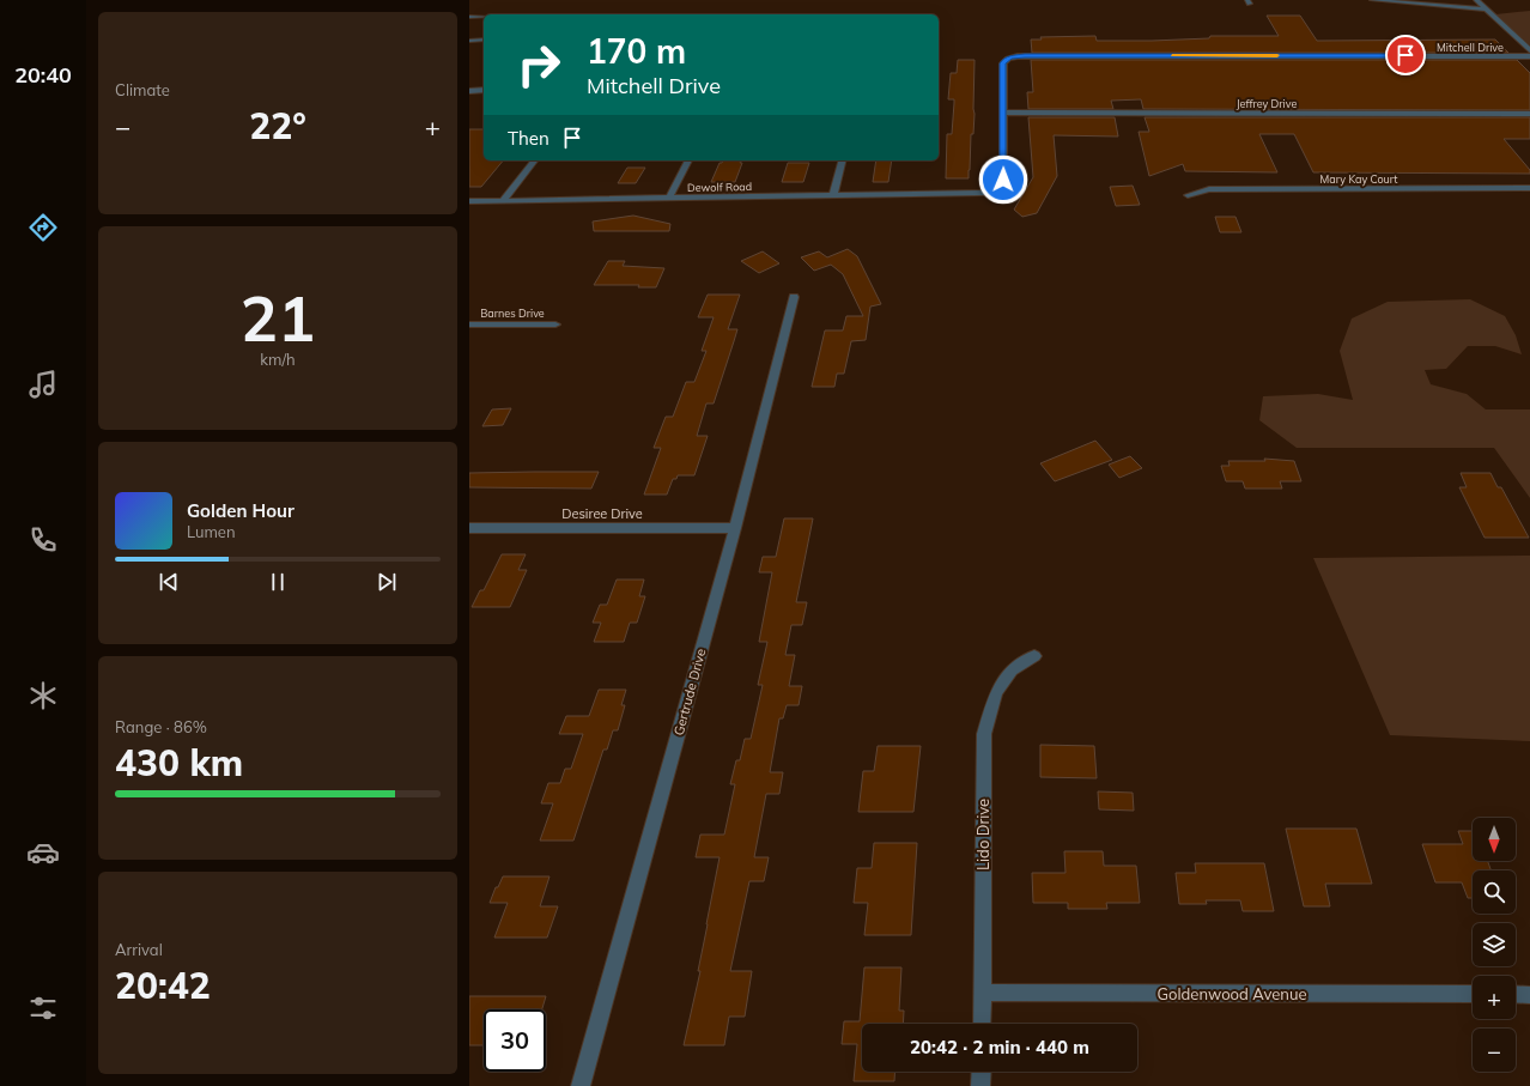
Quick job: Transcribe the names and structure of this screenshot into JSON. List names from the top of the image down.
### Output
{
  "streets": {
    "street": [
      "Mitchell Drive",
      "Jeffrey Drive",
      "Mary Kay Court",
      "Dewolf Road",
      "Barnes Drive",
      "Desiree Drive",
      "Gertrude Drive",
      "Lido Drive",
      "Goldenwood Avenue"
    ]
  },
  "crossings": [
    ["Mitchell Drive", "Jeffrey Drive"],
    ["Mitchell Drive", "Dewolf Road"],
    ["Jeffrey Drive", "Dewolf Road"],
    ["Desiree Drive", "Gertrude Drive"],
    ["Lido Drive", "Goldenwood Avenue"]
  ],
  "north": "bottom",
  "page": {
    "tabs": "20:40",
    "tile": [
      "Climate",
      ["21", "km/h"],
      ["Range · 86%", "430 km"],
      ["Arrival", "20:42"]
    ],
    "turn": ["170 m", "Mitchell Drive"],
    "heat": ["−", "22°", "+"],
    "then": "Then",
    "song": ["Golden Hour", "Lumen"],
    "map_buttons": ["+", "−"],
    "limit": "30",
    "trip": "20:42 · 2 min · 440 m"
  }
}
